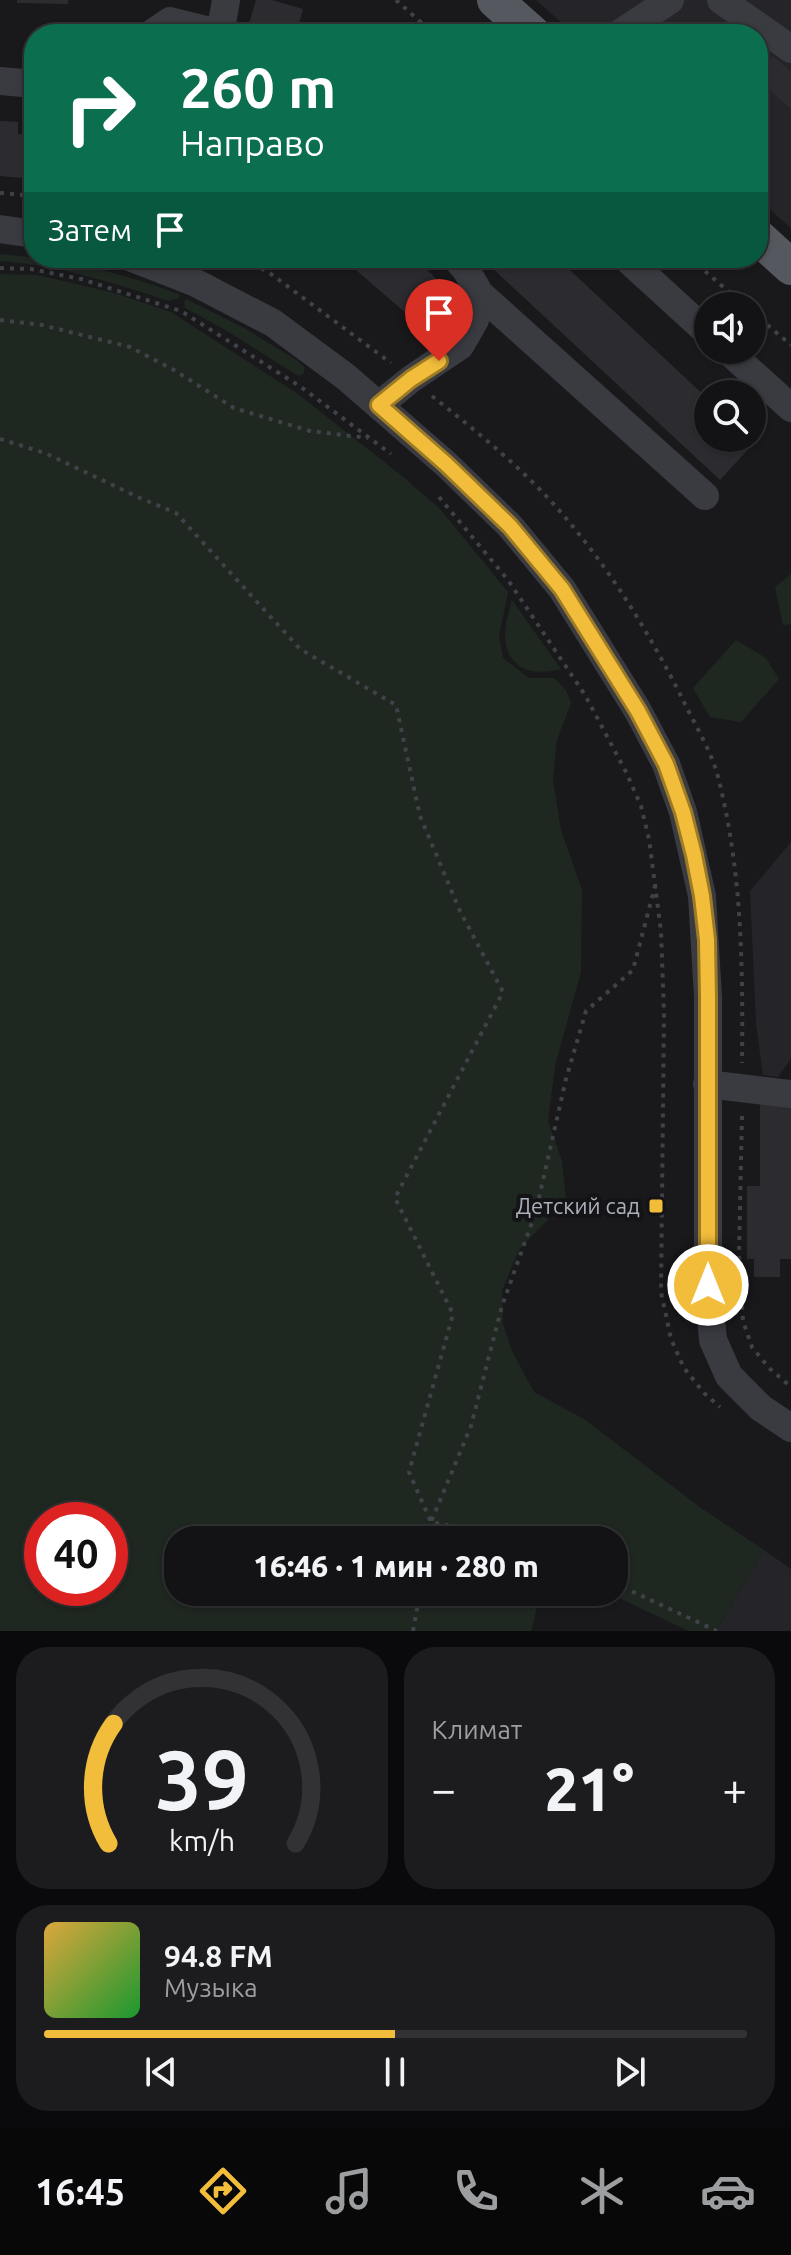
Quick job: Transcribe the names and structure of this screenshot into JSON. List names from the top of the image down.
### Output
{
  "places": {
    "transit": ["Детский сад"]
  },
  "page": {
    "turn": ["260 m", "Направо"],
    "then": "Затем",
    "limit": "40",
    "trip": "16:46 · 1 мин · 280 m",
    "tile": "Климат",
    "heat": ["−", "21°", "+"],
    "song": ["94.8 FM", "Музыка"],
    "tabs": "16:45",
    "gauge": ["39", "km/h"]
  }
}
